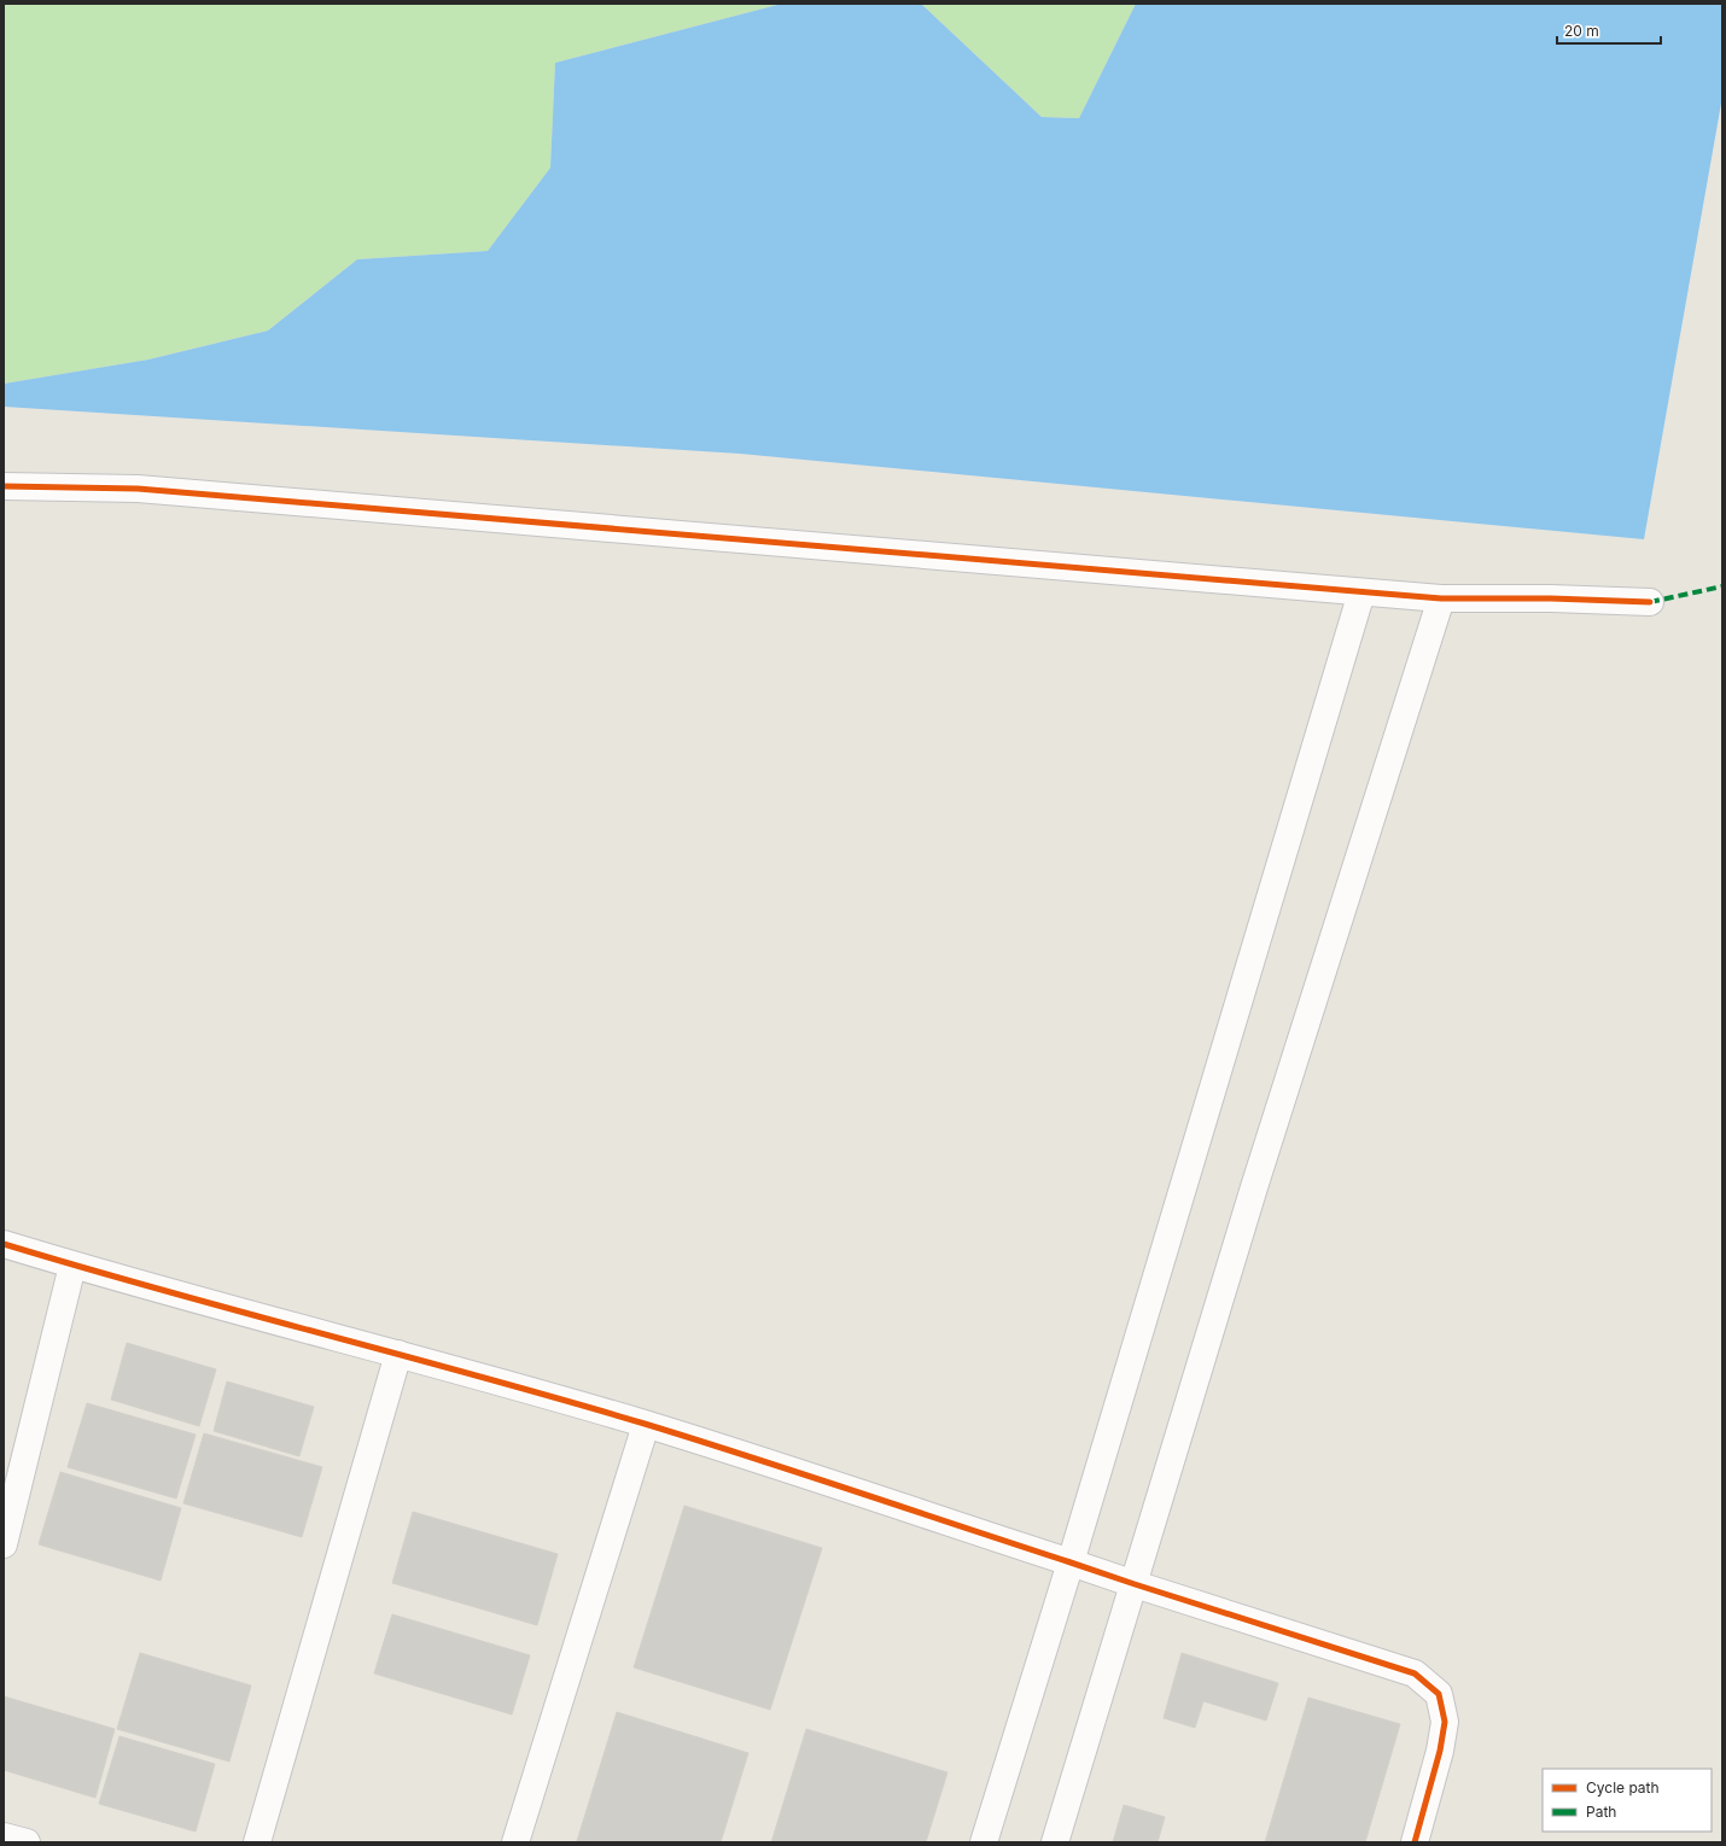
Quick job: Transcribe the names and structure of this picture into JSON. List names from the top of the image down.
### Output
{
  "legend": ["Cycle path", "Path"],
  "scale_bar": "20 m"
}
